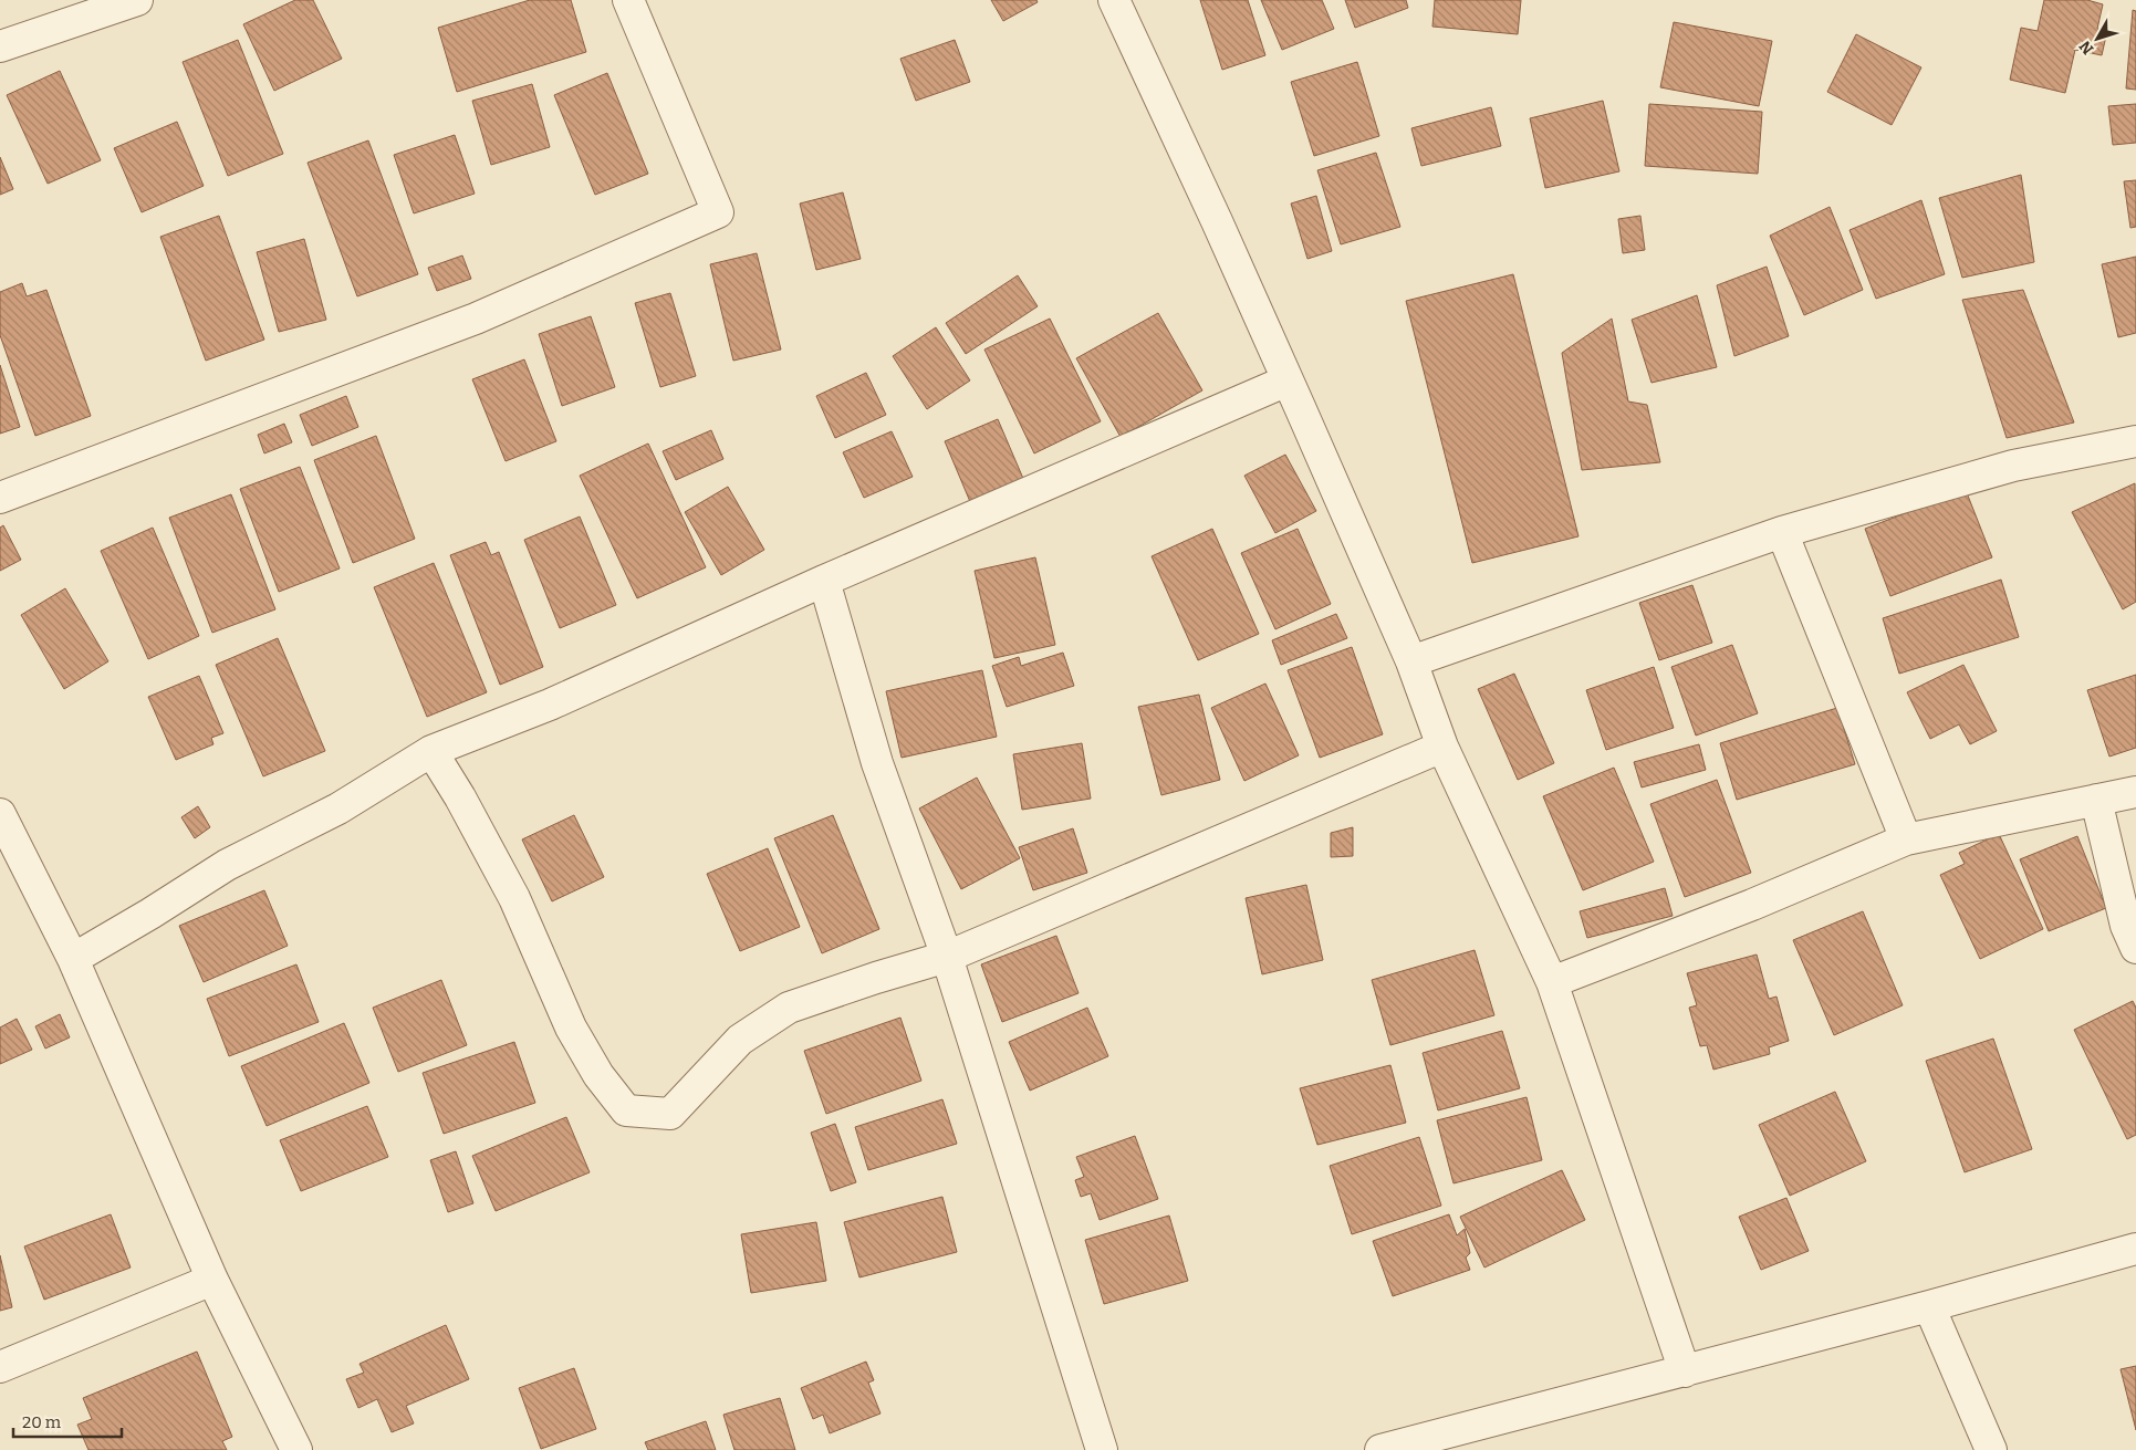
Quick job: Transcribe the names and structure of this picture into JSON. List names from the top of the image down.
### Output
{
  "scale_bar": "20 m",
  "north": "bottom left"
}
